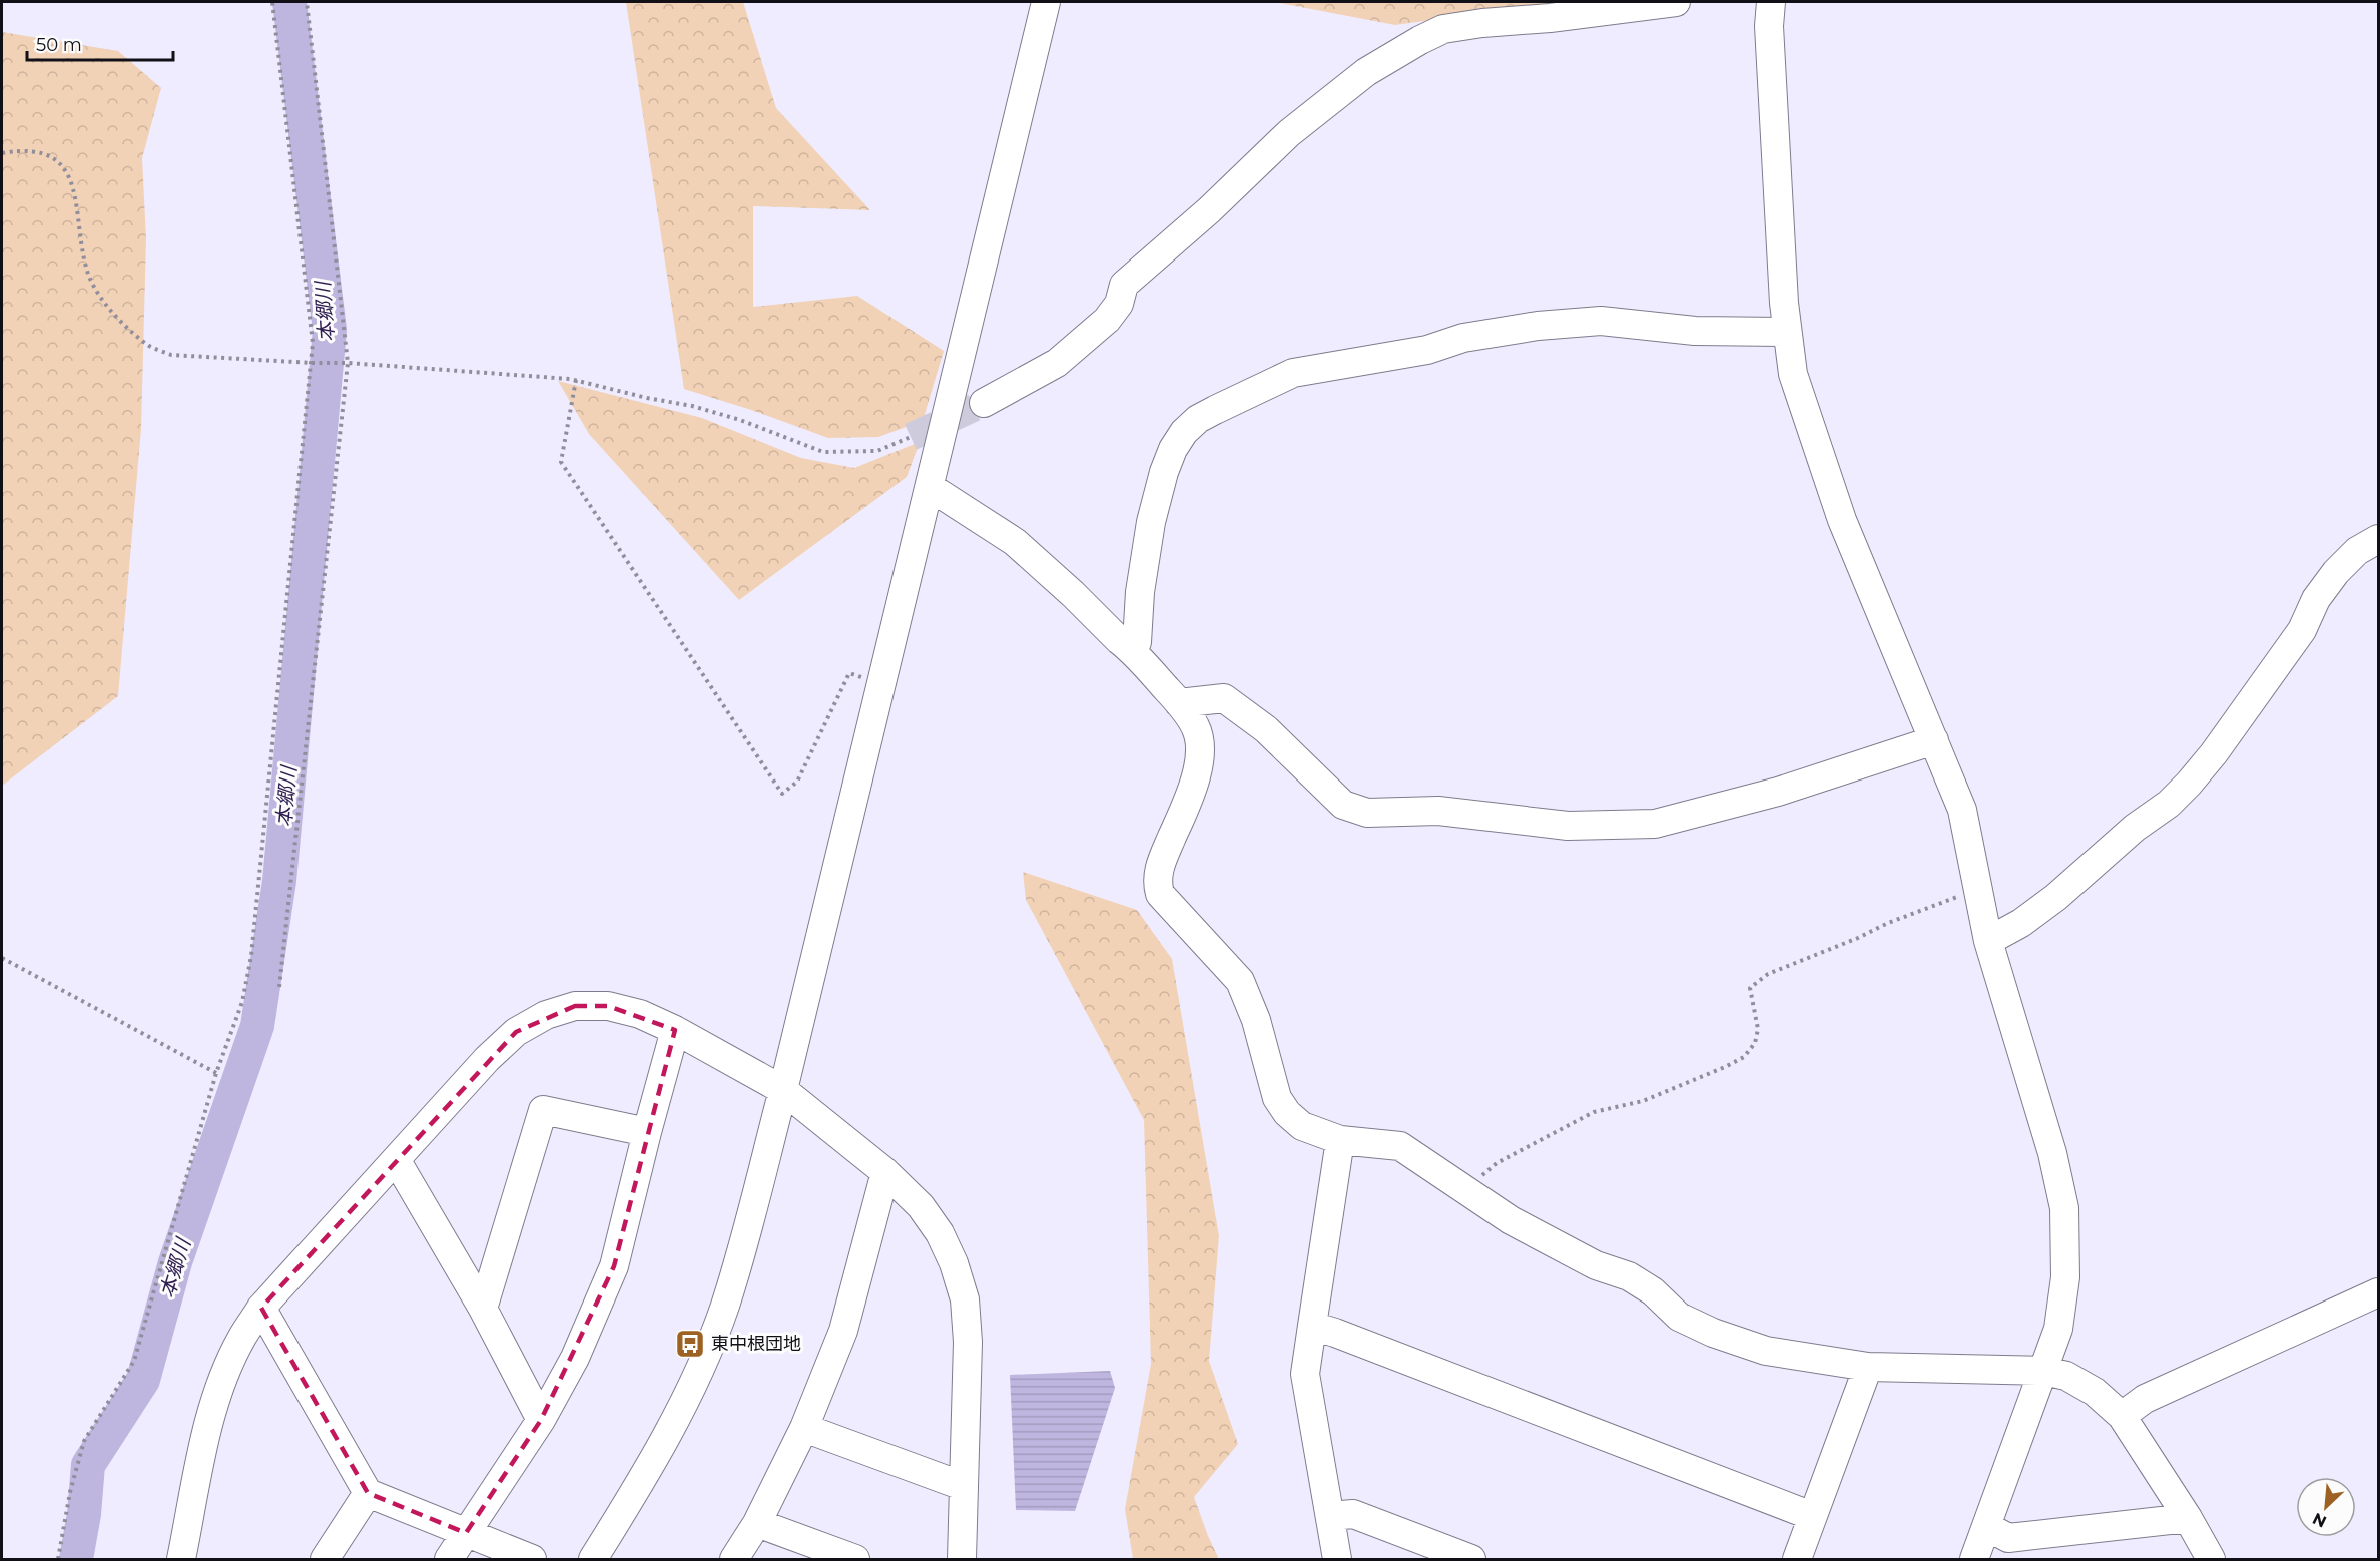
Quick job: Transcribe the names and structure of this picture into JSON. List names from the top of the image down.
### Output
{
  "water": ["本郷川"],
  "places": {
    "bus stop": ["東中根団地"]
  },
  "scale_bar": "50 m",
  "north": "bottom left"
}
